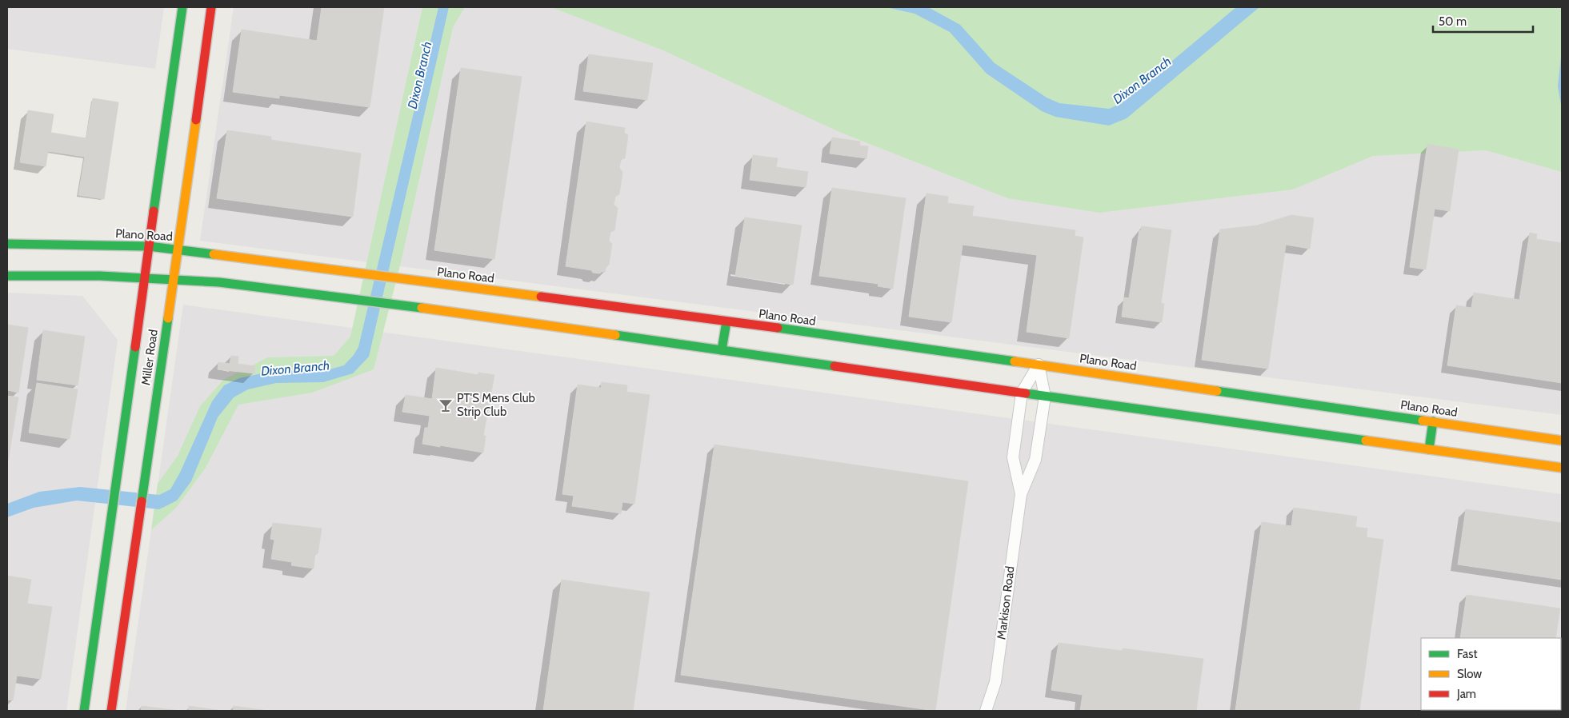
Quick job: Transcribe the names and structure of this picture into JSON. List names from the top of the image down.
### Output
{
  "streets": {
    "main road": ["Plano Road", "Miller Road"],
    "street": ["Markison Road"]
  },
  "crossings": [
    ["Plano Road", "Miller Road"],
    ["Plano Road", "Markison Road"]
  ],
  "water": ["Dixon Branch"],
  "places": {
    "bar": ["PT'S Mens Club Strip Club"]
  },
  "legend": ["Fast", "Slow", "Jam"],
  "scale_bar": "50 m"
}
